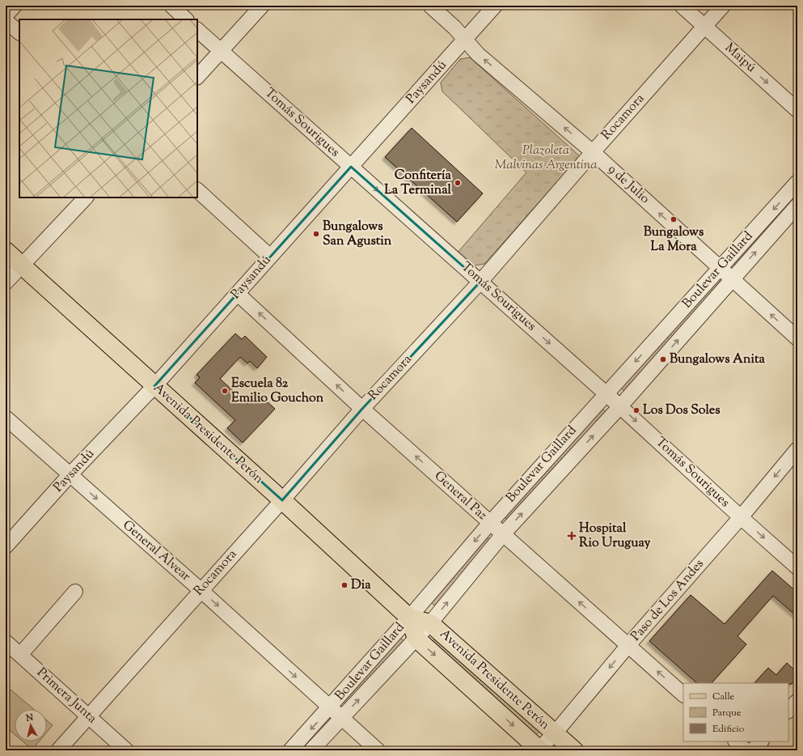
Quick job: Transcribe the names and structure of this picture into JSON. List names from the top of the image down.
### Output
{
  "streets": {
    "main road": ["Avenida Presidente Perón"],
    "street": [
      "Maipú",
      "Paysandú",
      "Rocamora",
      "Tomás Sourigues",
      "9 de Julio",
      "Boulevar Gaillard",
      "General Paz",
      "General Alvear",
      "Paso de Los Andes",
      "Primera Junta"
    ]
  },
  "crossings": [
    ["Maipú", "Rocamora"],
    ["Paysandú", "Tomás Sourigues"],
    ["Paysandú", "9 de Julio"],
    ["Paysandú", "Avenida Presidente Perón"],
    ["Paysandú", "General Paz"],
    ["Paysandú", "General Alvear"],
    ["Rocamora", "Tomás Sourigues"],
    ["Rocamora", "9 de Julio"],
    ["Rocamora", "Avenida Presidente Perón"],
    ["Rocamora", "General Paz"],
    ["Rocamora", "General Alvear"],
    ["Rocamora", "Primera Junta"],
    ["Tomás Sourigues", "Boulevar Gaillard"],
    ["Tomás Sourigues", "Paso de Los Andes"],
    ["9 de Julio", "Boulevar Gaillard"],
    ["Boulevar Gaillard", "Avenida Presidente Perón"],
    ["Boulevar Gaillard", "General Paz"],
    ["Boulevar Gaillard", "General Alvear"],
    ["Avenida Presidente Perón", "Paso de Los Andes"],
    ["General Paz", "Paso de Los Andes"]
  ],
  "one_way": [
    "Maipú",
    "Tomás Sourigues",
    "9 de Julio",
    "General Paz",
    "General Alvear",
    "Paso de Los Andes"
  ],
  "parks": ["Plazoleta Malvinas Argentina"],
  "places": {
    "other": [
      "Confitería La Terminal",
      "Bungalows La Mora",
      "Bungalows San Agustin",
      "Bungalows Anita",
      "Escuela 82 Emilio Gouchon",
      "Los Dos Soles",
      "Dia"
    ],
    "health": ["Hospital Rio Uruguay"]
  },
  "legend": ["Calle", "Parque", "Edificio"],
  "north": "top"
}
